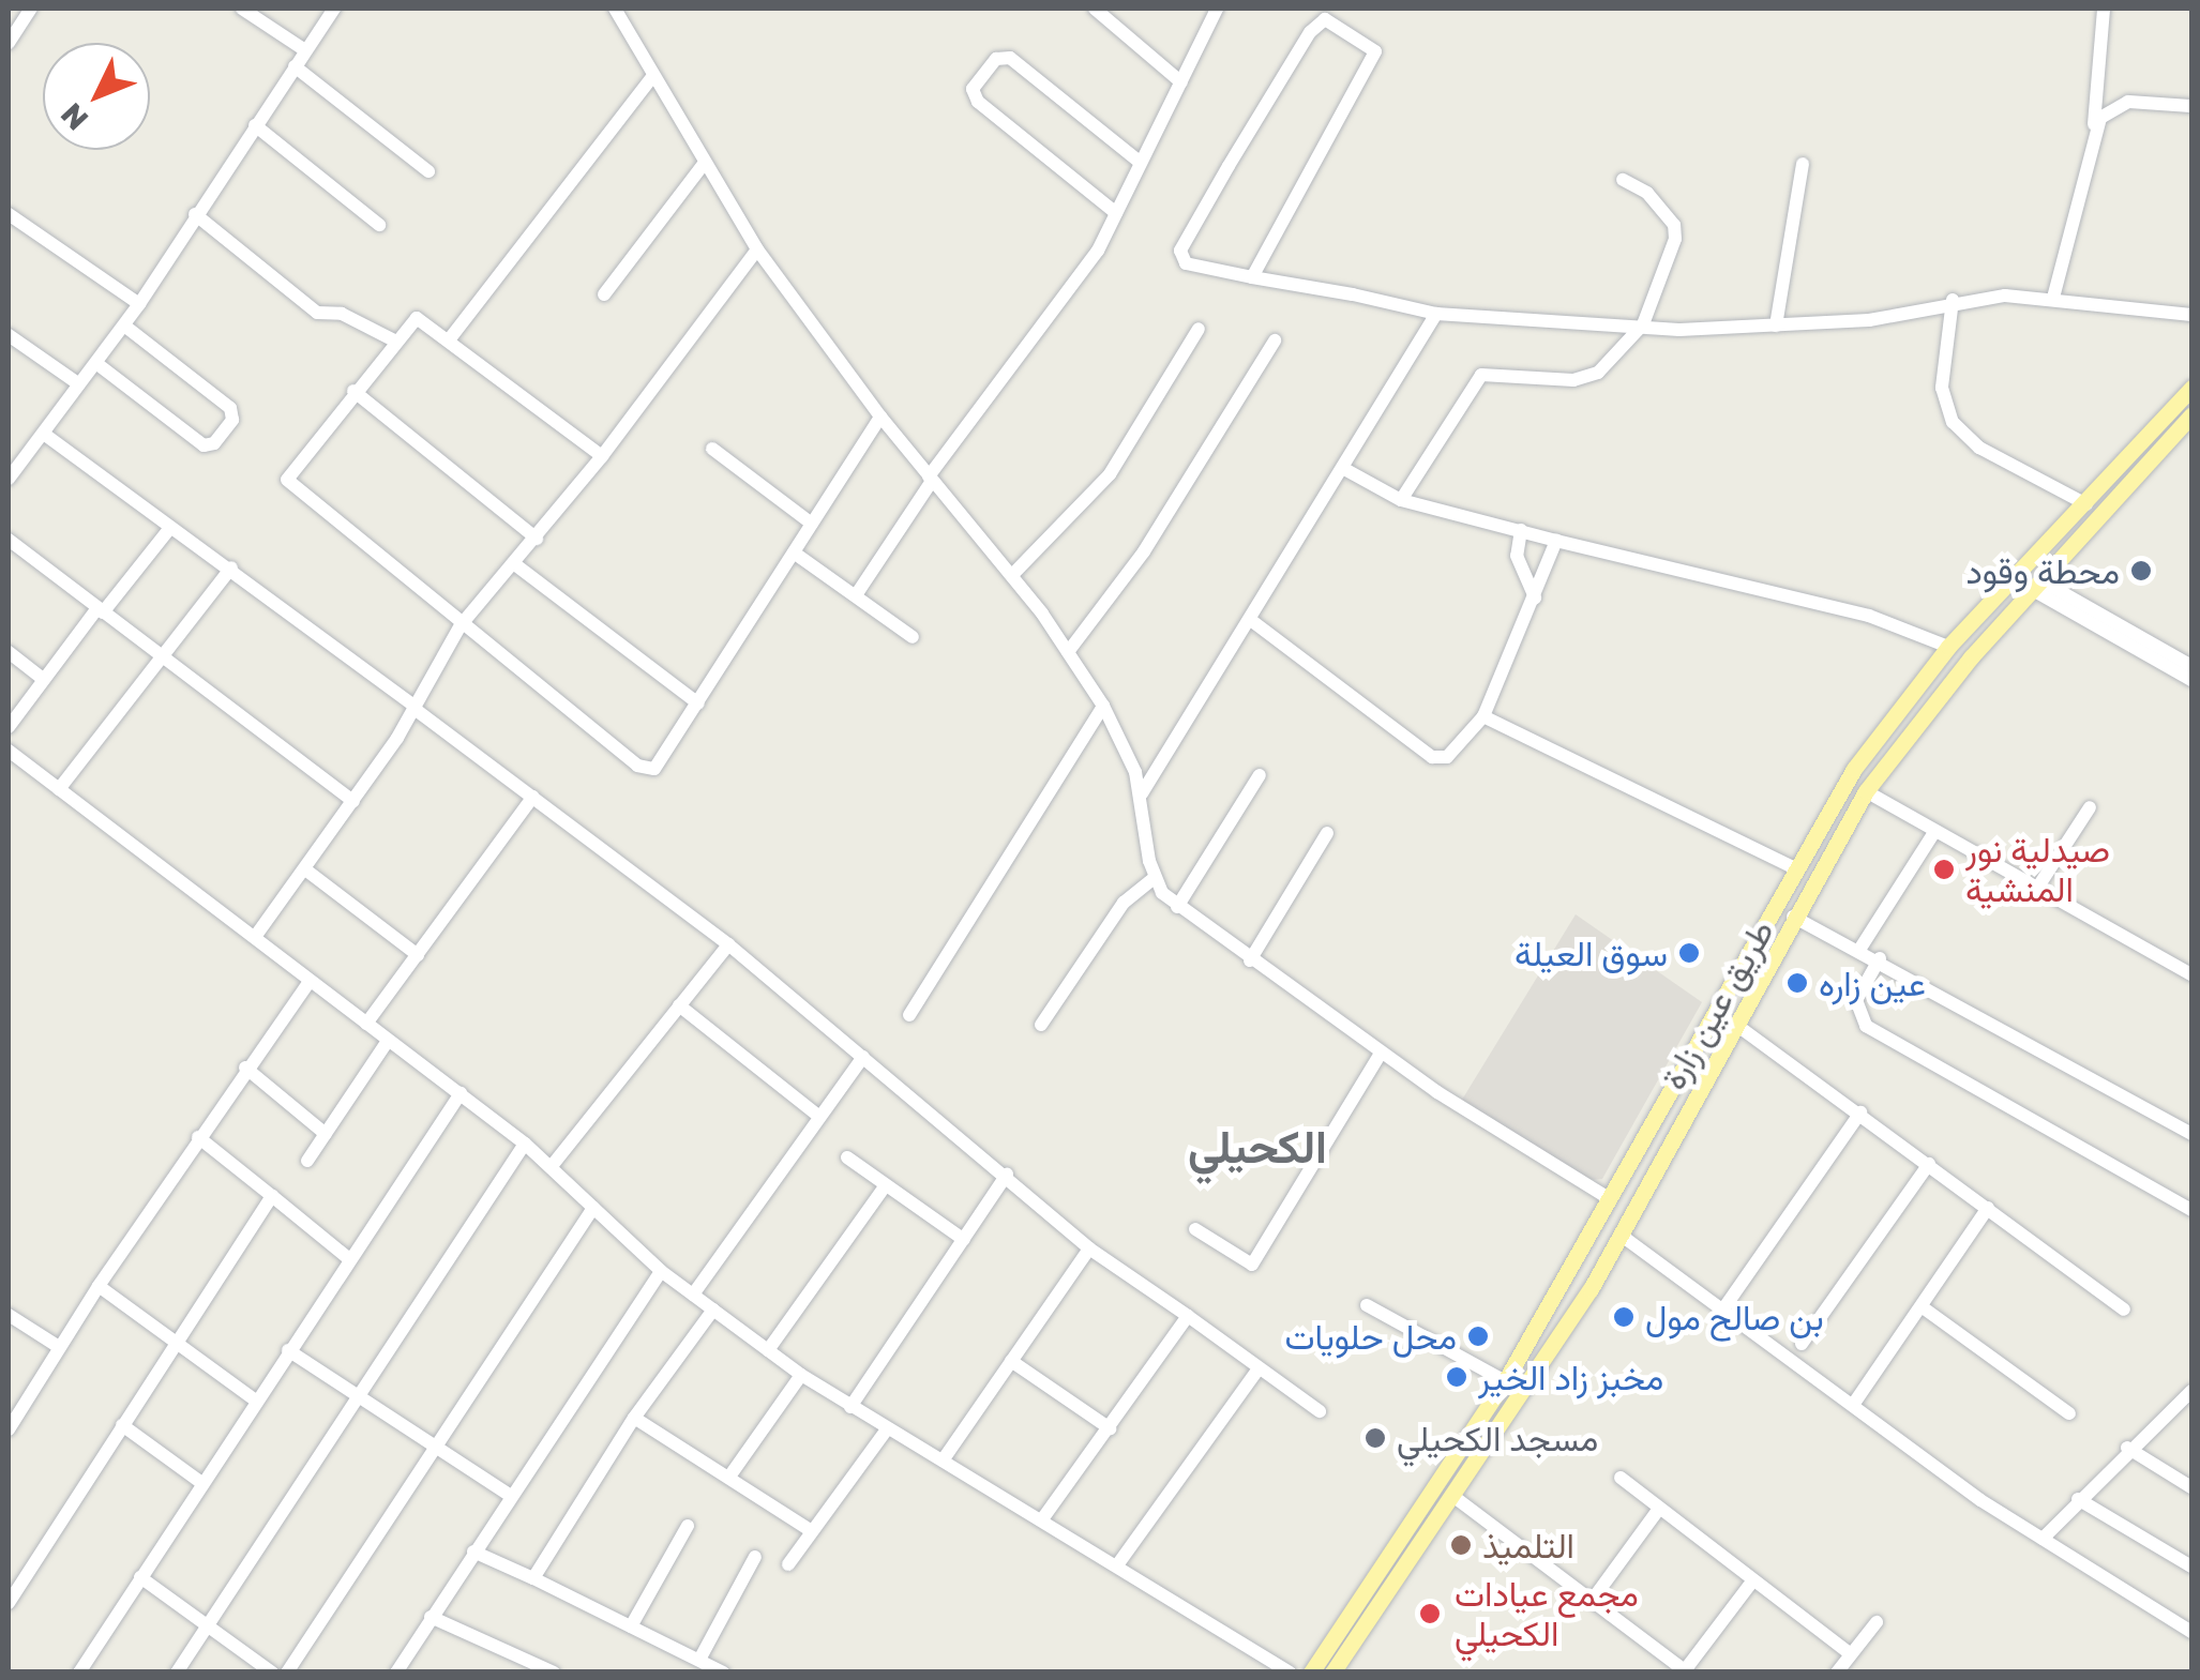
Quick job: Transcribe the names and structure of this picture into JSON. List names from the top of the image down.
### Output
{
  "streets": {
    "main road": ["طريق عين زارة"]
  },
  "districts": ["الكحيلي"],
  "places": [
    "محطة وقود",
    "صيدلية نور المنشية",
    "سوق العيلة",
    "عين زاره",
    "بن صالح مول",
    "محل حلويات",
    "مخبز زاد الخير",
    "مسجد الكحيلي",
    "التلميذ",
    "مجمع عيادات الكحيلي"
  ],
  "north": "bottom left"
}
